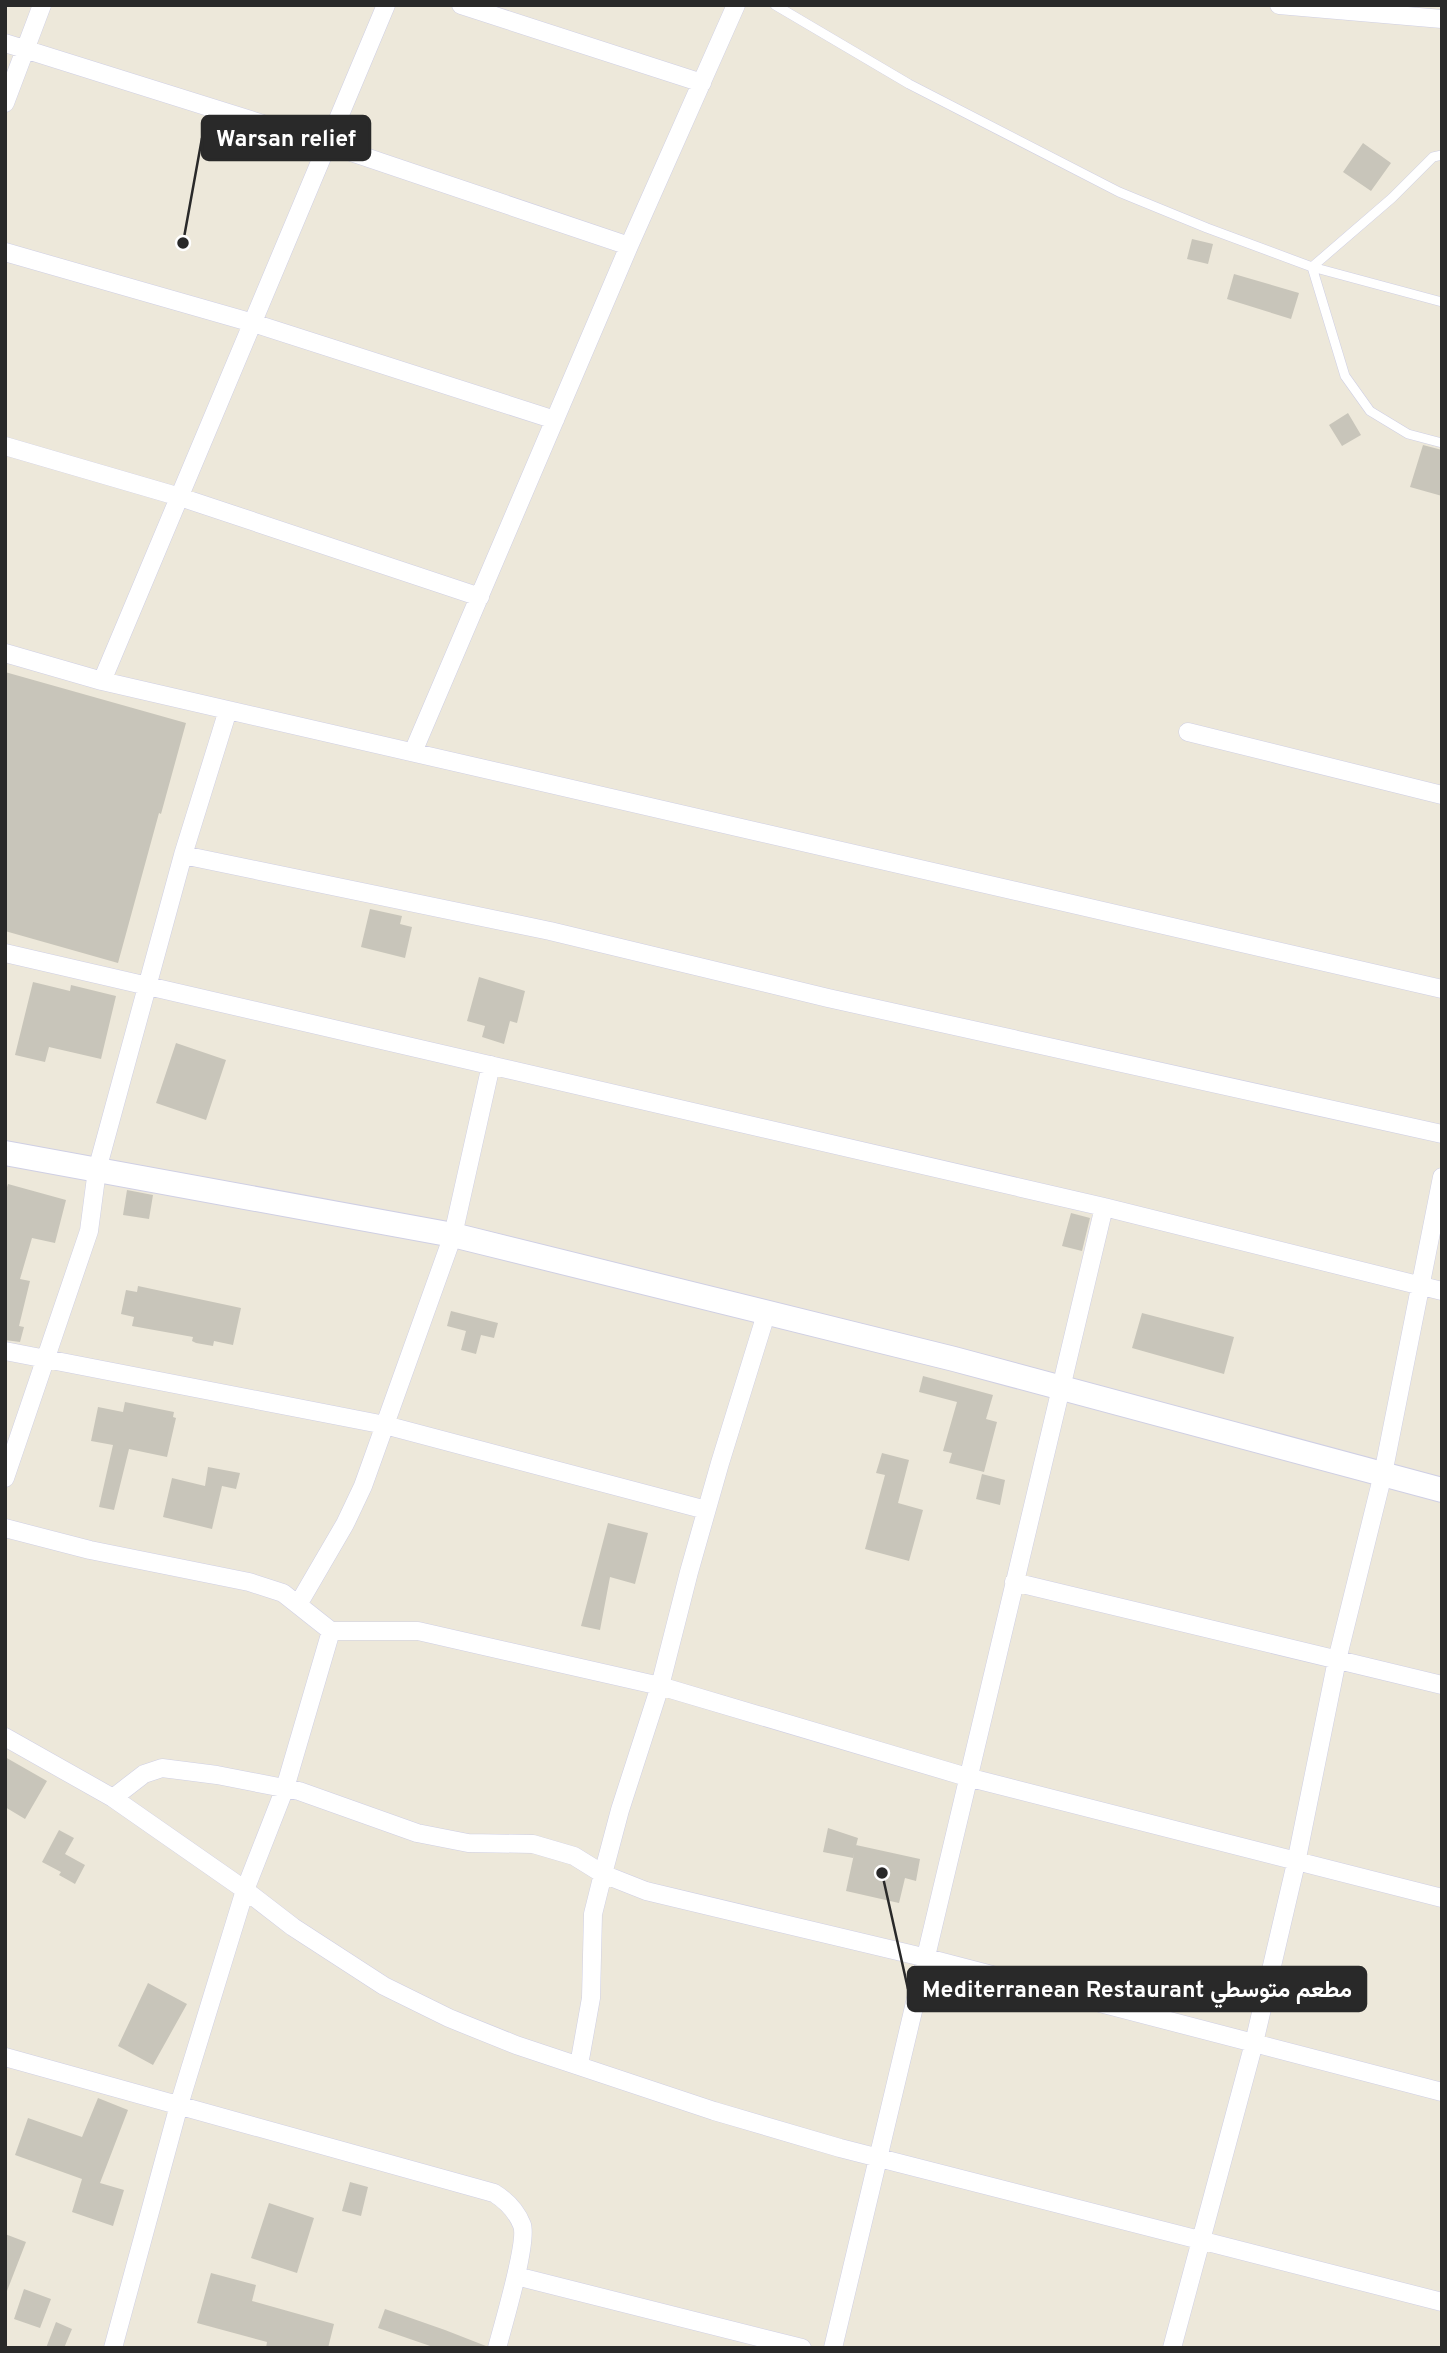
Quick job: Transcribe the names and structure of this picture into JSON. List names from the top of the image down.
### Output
{
  "places": ["Warsan relief", "Mediterranean Restaurant مطعم متوسطي"]
}
